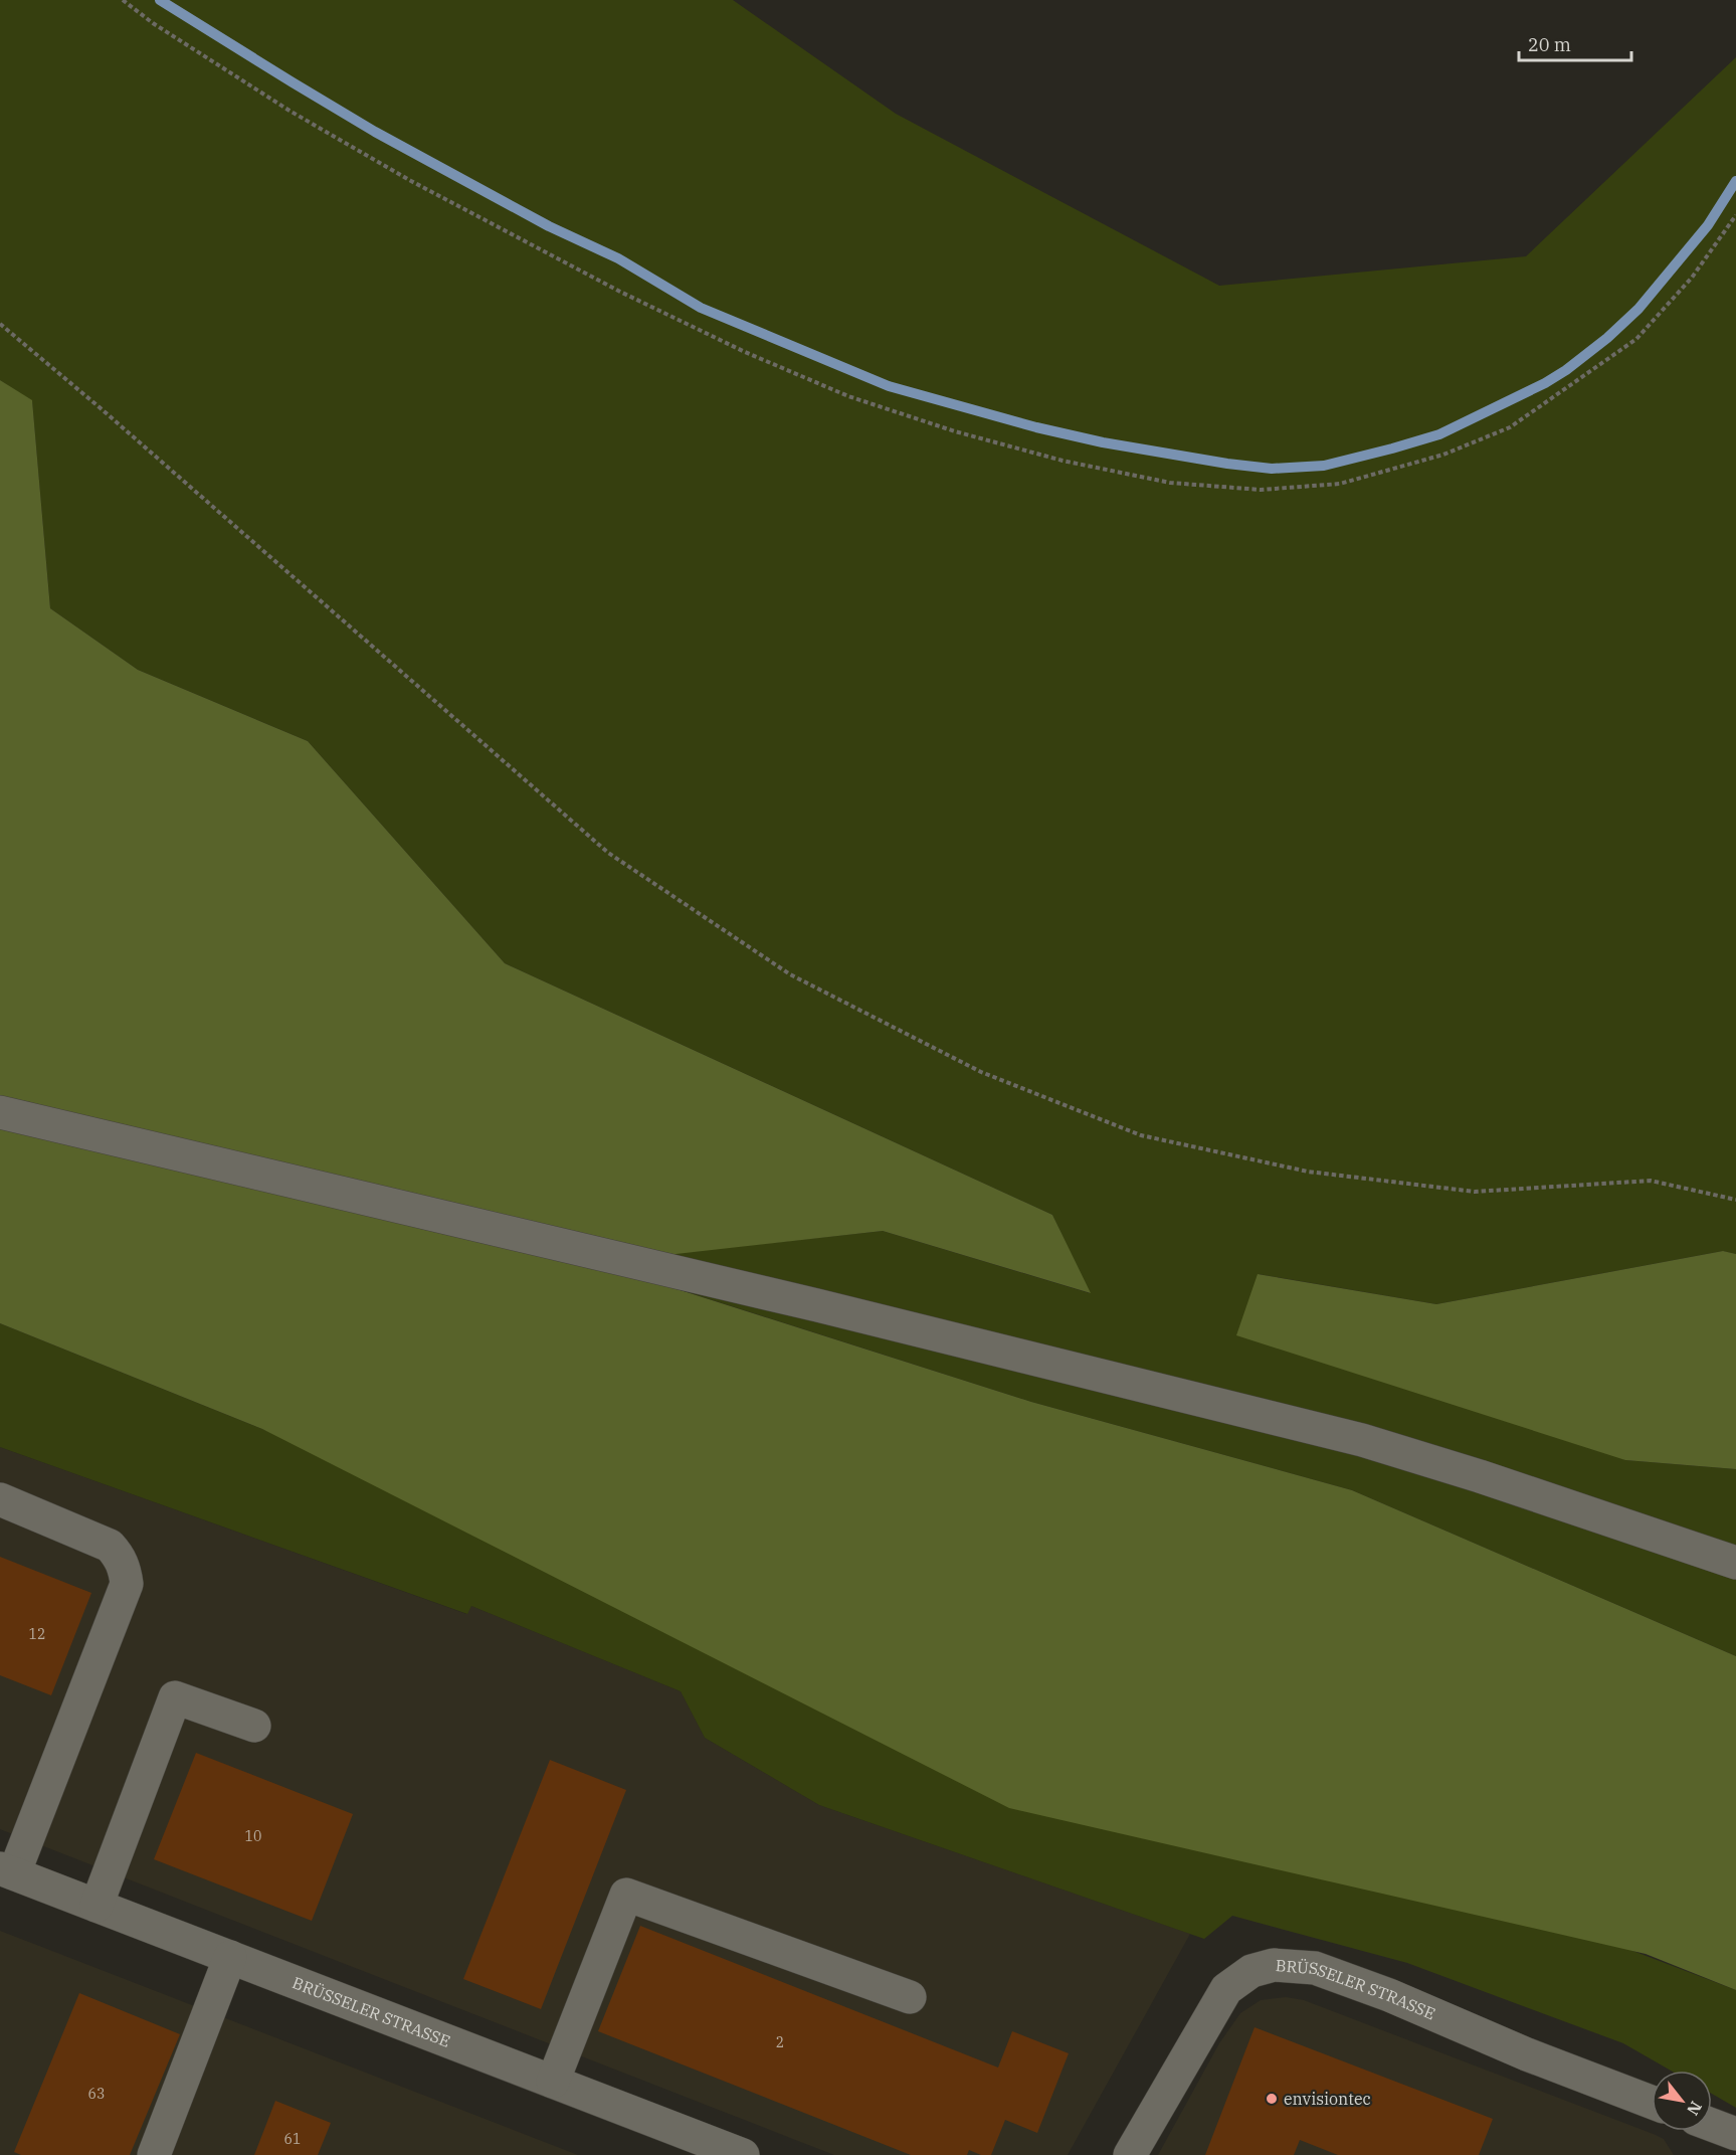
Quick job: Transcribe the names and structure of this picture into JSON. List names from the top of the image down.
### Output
{
  "streets": {
    "street": ["BRÜSSELER STRASSE"]
  },
  "places": ["envisiontec"],
  "house_numbers": [
    "12",
    "10",
    "2",
    "63",
    "61"
  ],
  "scale_bar": "20 m",
  "north": "bottom right"
}
